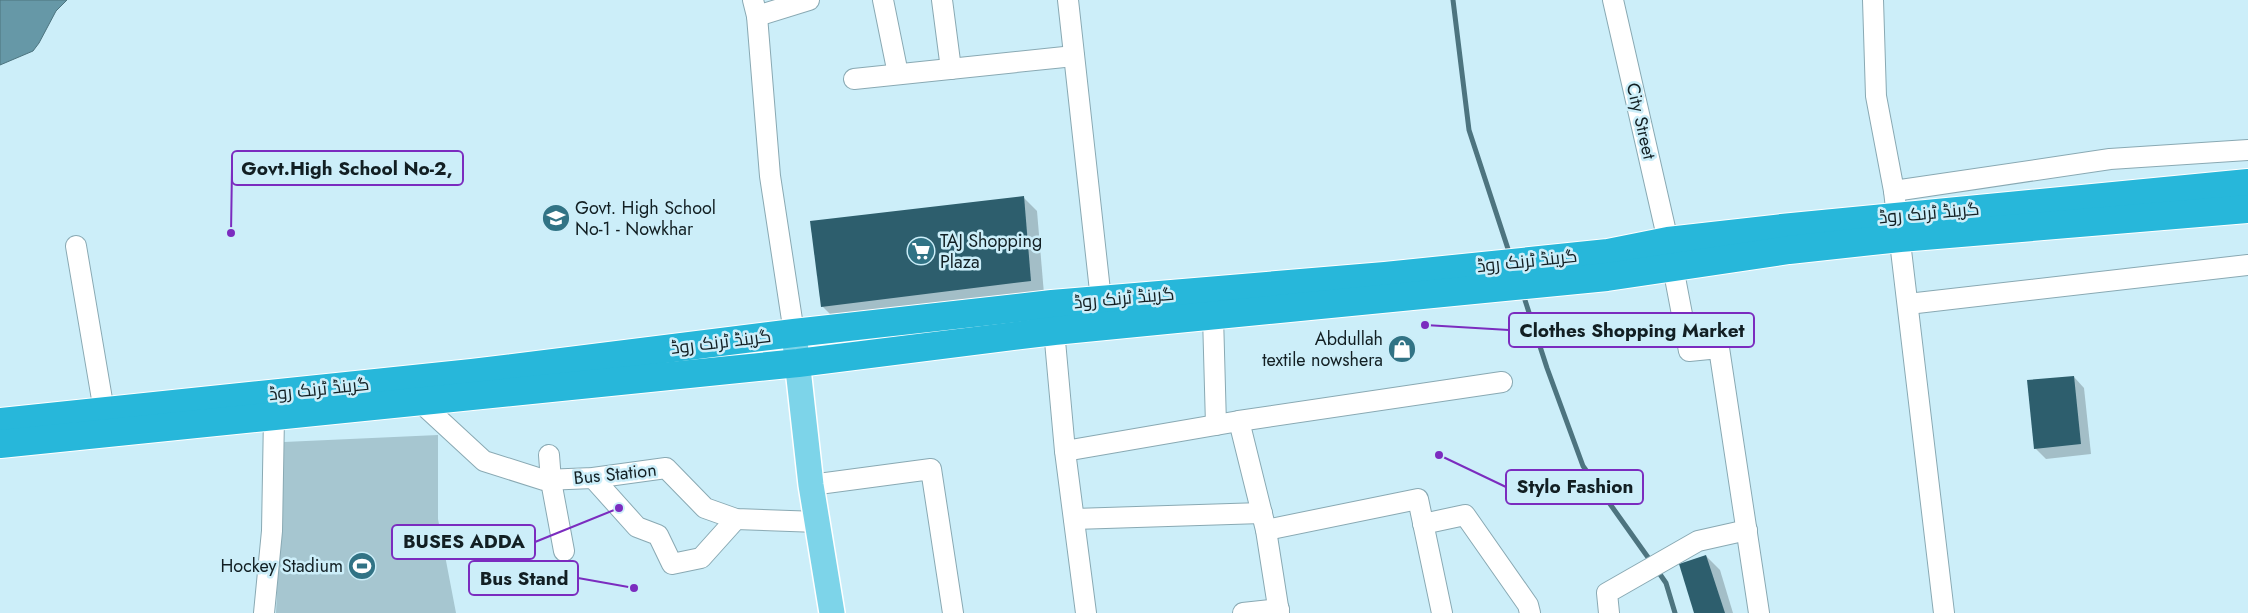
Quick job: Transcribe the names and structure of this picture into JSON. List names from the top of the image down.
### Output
{
  "streets": {
    "highway": ["گرینڈ ٹرنک روڈ"],
    "street": ["City Street", "Bus Station"]
  },
  "crossings": [
    ["City Street", "گرینڈ ٹرنک روڈ"],
    ["گرینڈ ٹرنک روڈ", "Bus Station"]
  ],
  "places": {
    "school or university": ["Govt. High School No-1 - Nowkhar"],
    "other": [
      "Govt.High School No-2,",
      "Clothes Shopping Market",
      "Stylo Fashion",
      "BUSES ADDA",
      "Bus Stand"
    ],
    "supermarket": ["TAJ Shopping Plaza"],
    "shop": ["Abdullah textile nowshera"],
    "sports": ["Hockey Stadium"]
  }
}
